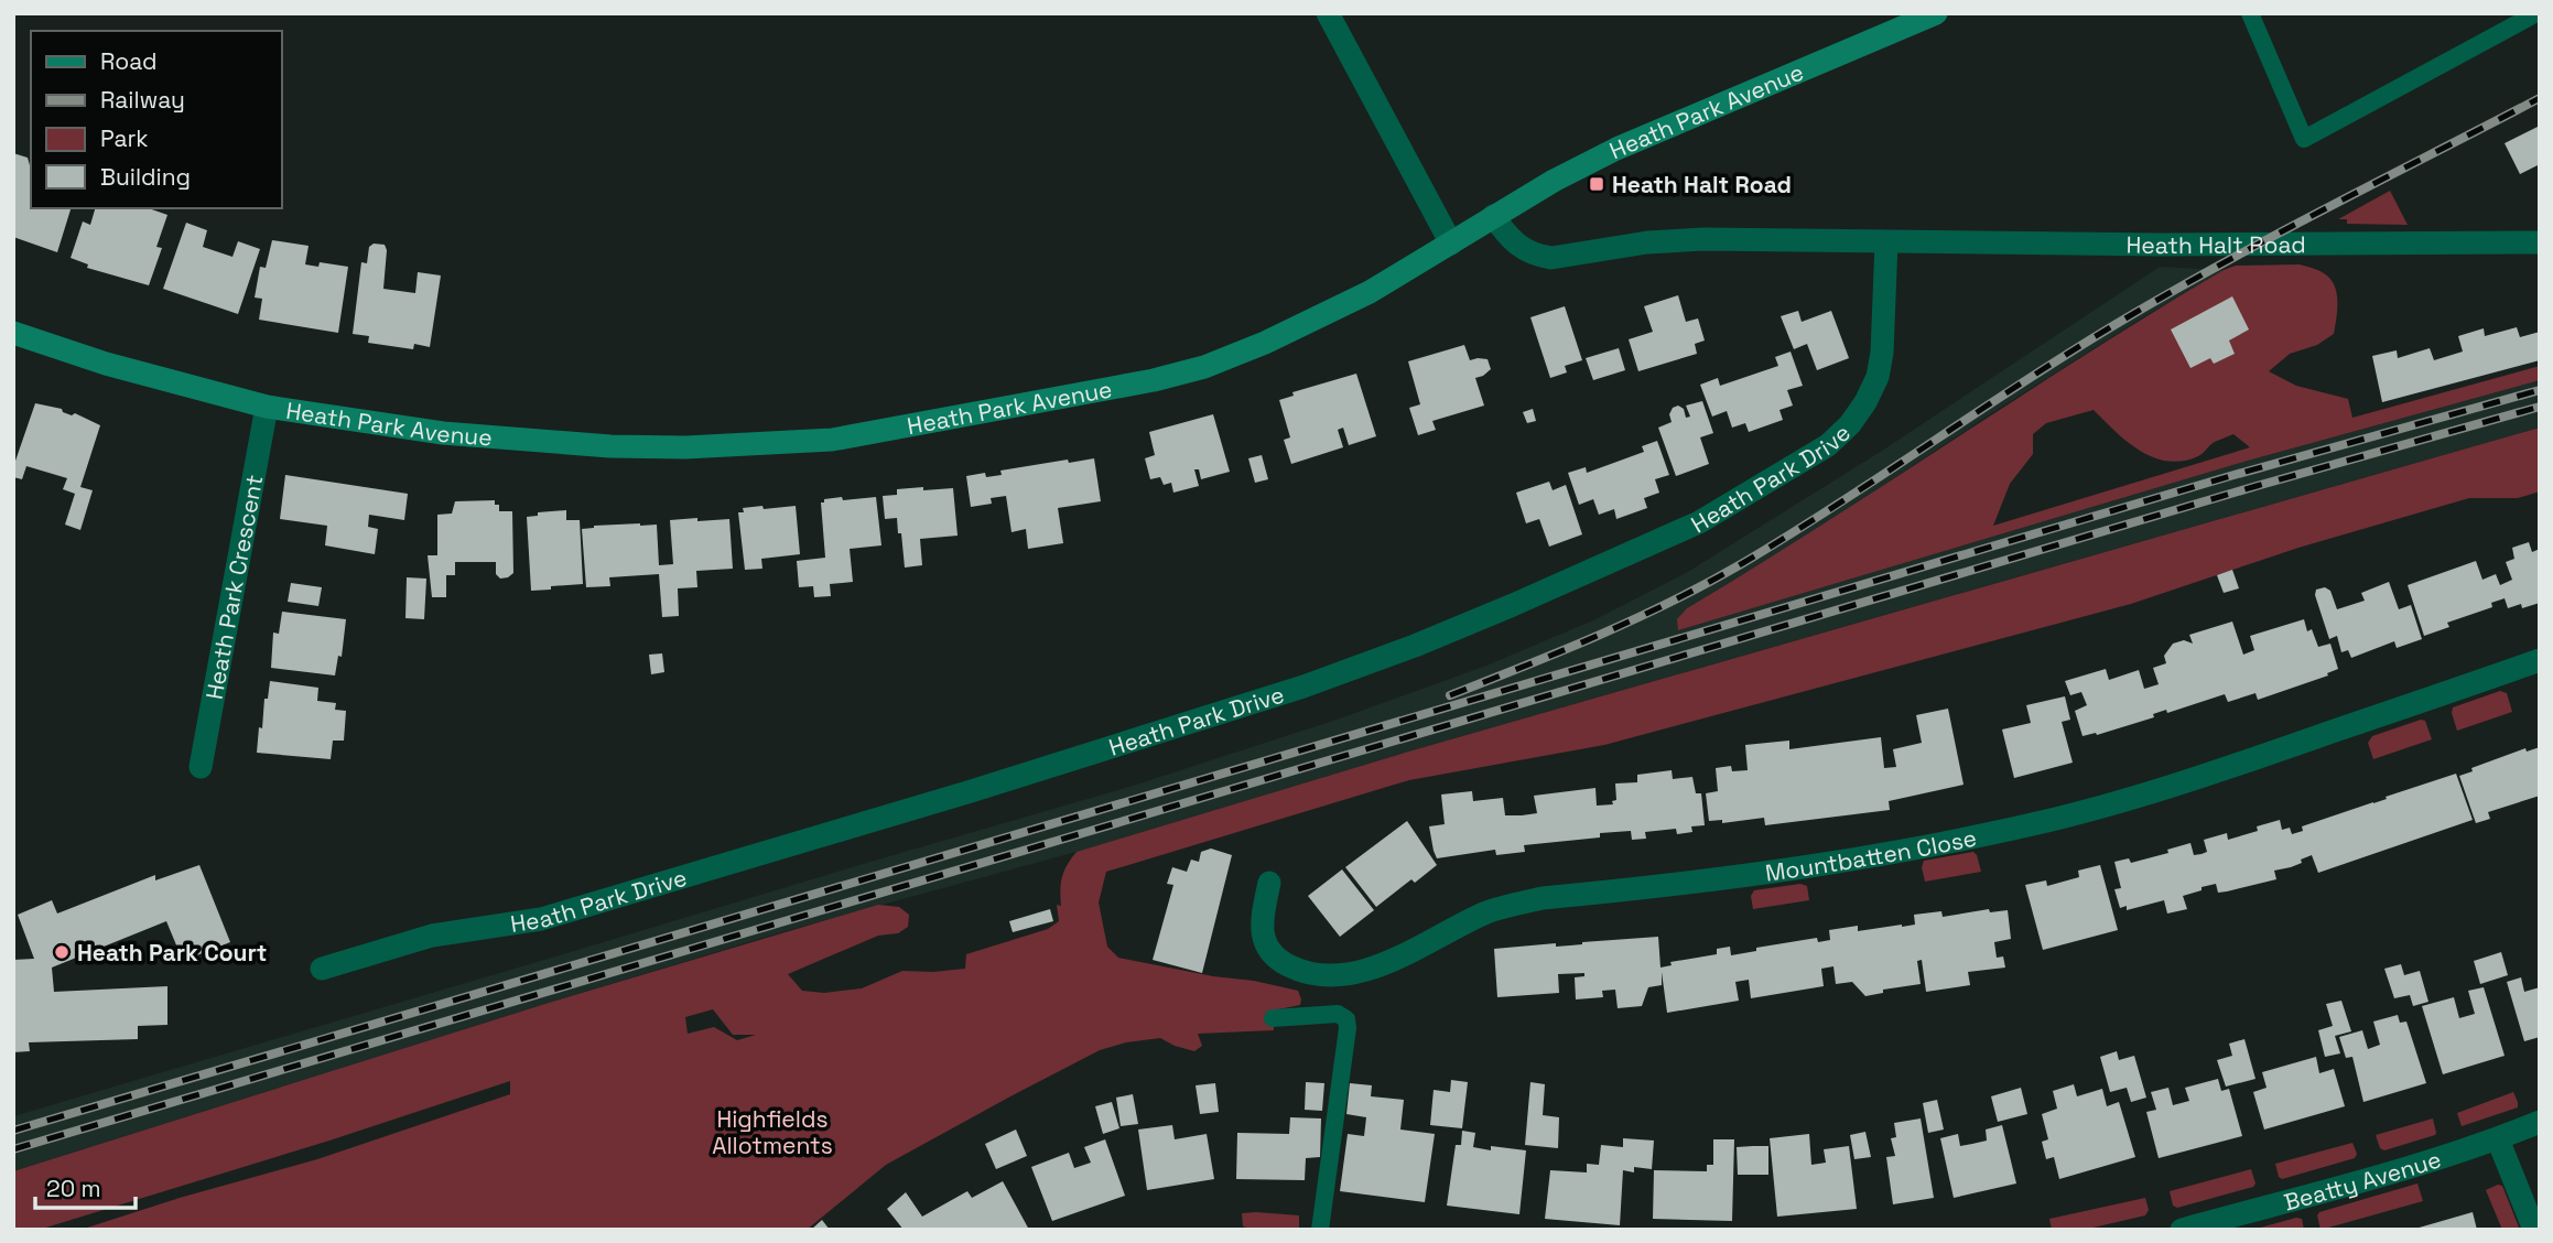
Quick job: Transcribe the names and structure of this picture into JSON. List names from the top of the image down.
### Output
{
  "streets": {
    "street": [
      "Heath Park Avenue",
      "Heath Halt Road",
      "Heath Park Drive",
      "Heath Park Crescent",
      "Mountbatten Close",
      "Beatty Avenue"
    ]
  },
  "crossings": [
    ["Heath Park Avenue", "Heath Halt Road"],
    ["Heath Park Avenue", "Heath Park Crescent"],
    ["Heath Halt Road", "Heath Park Drive"]
  ],
  "parks": ["Highfields Allotments"],
  "places": {
    "transit": ["Heath Halt Road"],
    "other": ["Heath Park Court"]
  },
  "legend": [
    "Road",
    "Railway",
    "Park",
    "Building"
  ],
  "scale_bar": "20 m"
}
